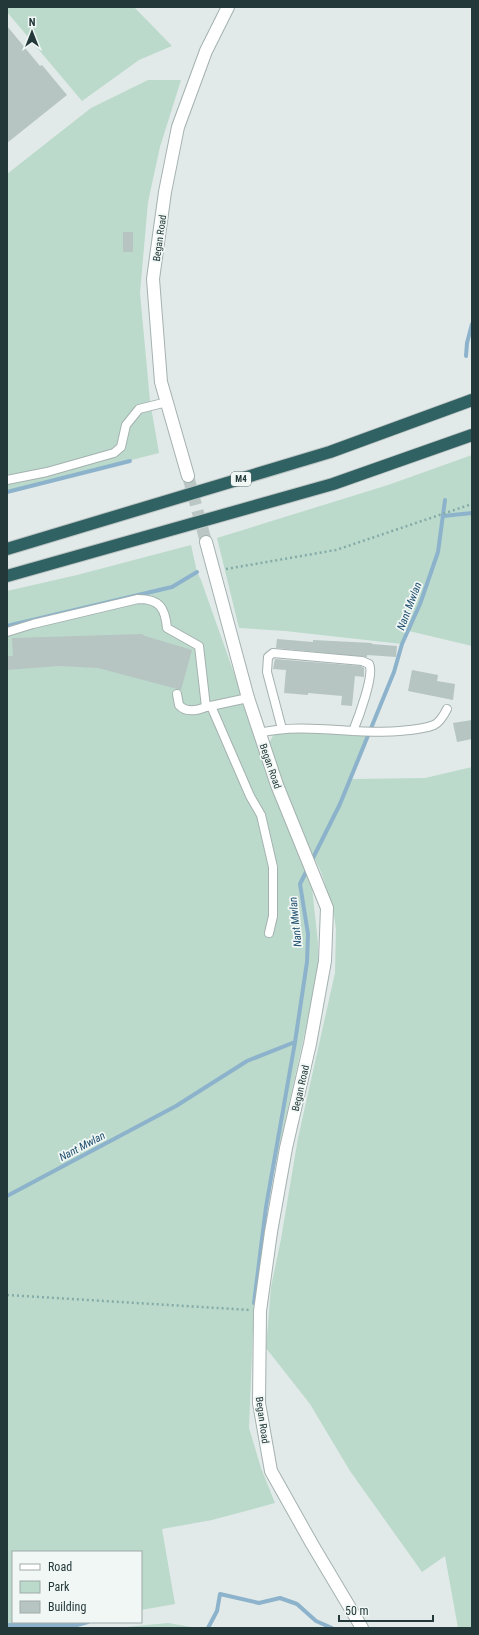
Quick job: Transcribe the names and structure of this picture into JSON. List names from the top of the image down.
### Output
{
  "streets": {
    "highway": ["M4"],
    "street": ["Began Road"]
  },
  "water": ["Nant Mwlan"],
  "legend": ["Road", "Park", "Building"],
  "scale_bar": "50 m",
  "north": "top"
}
